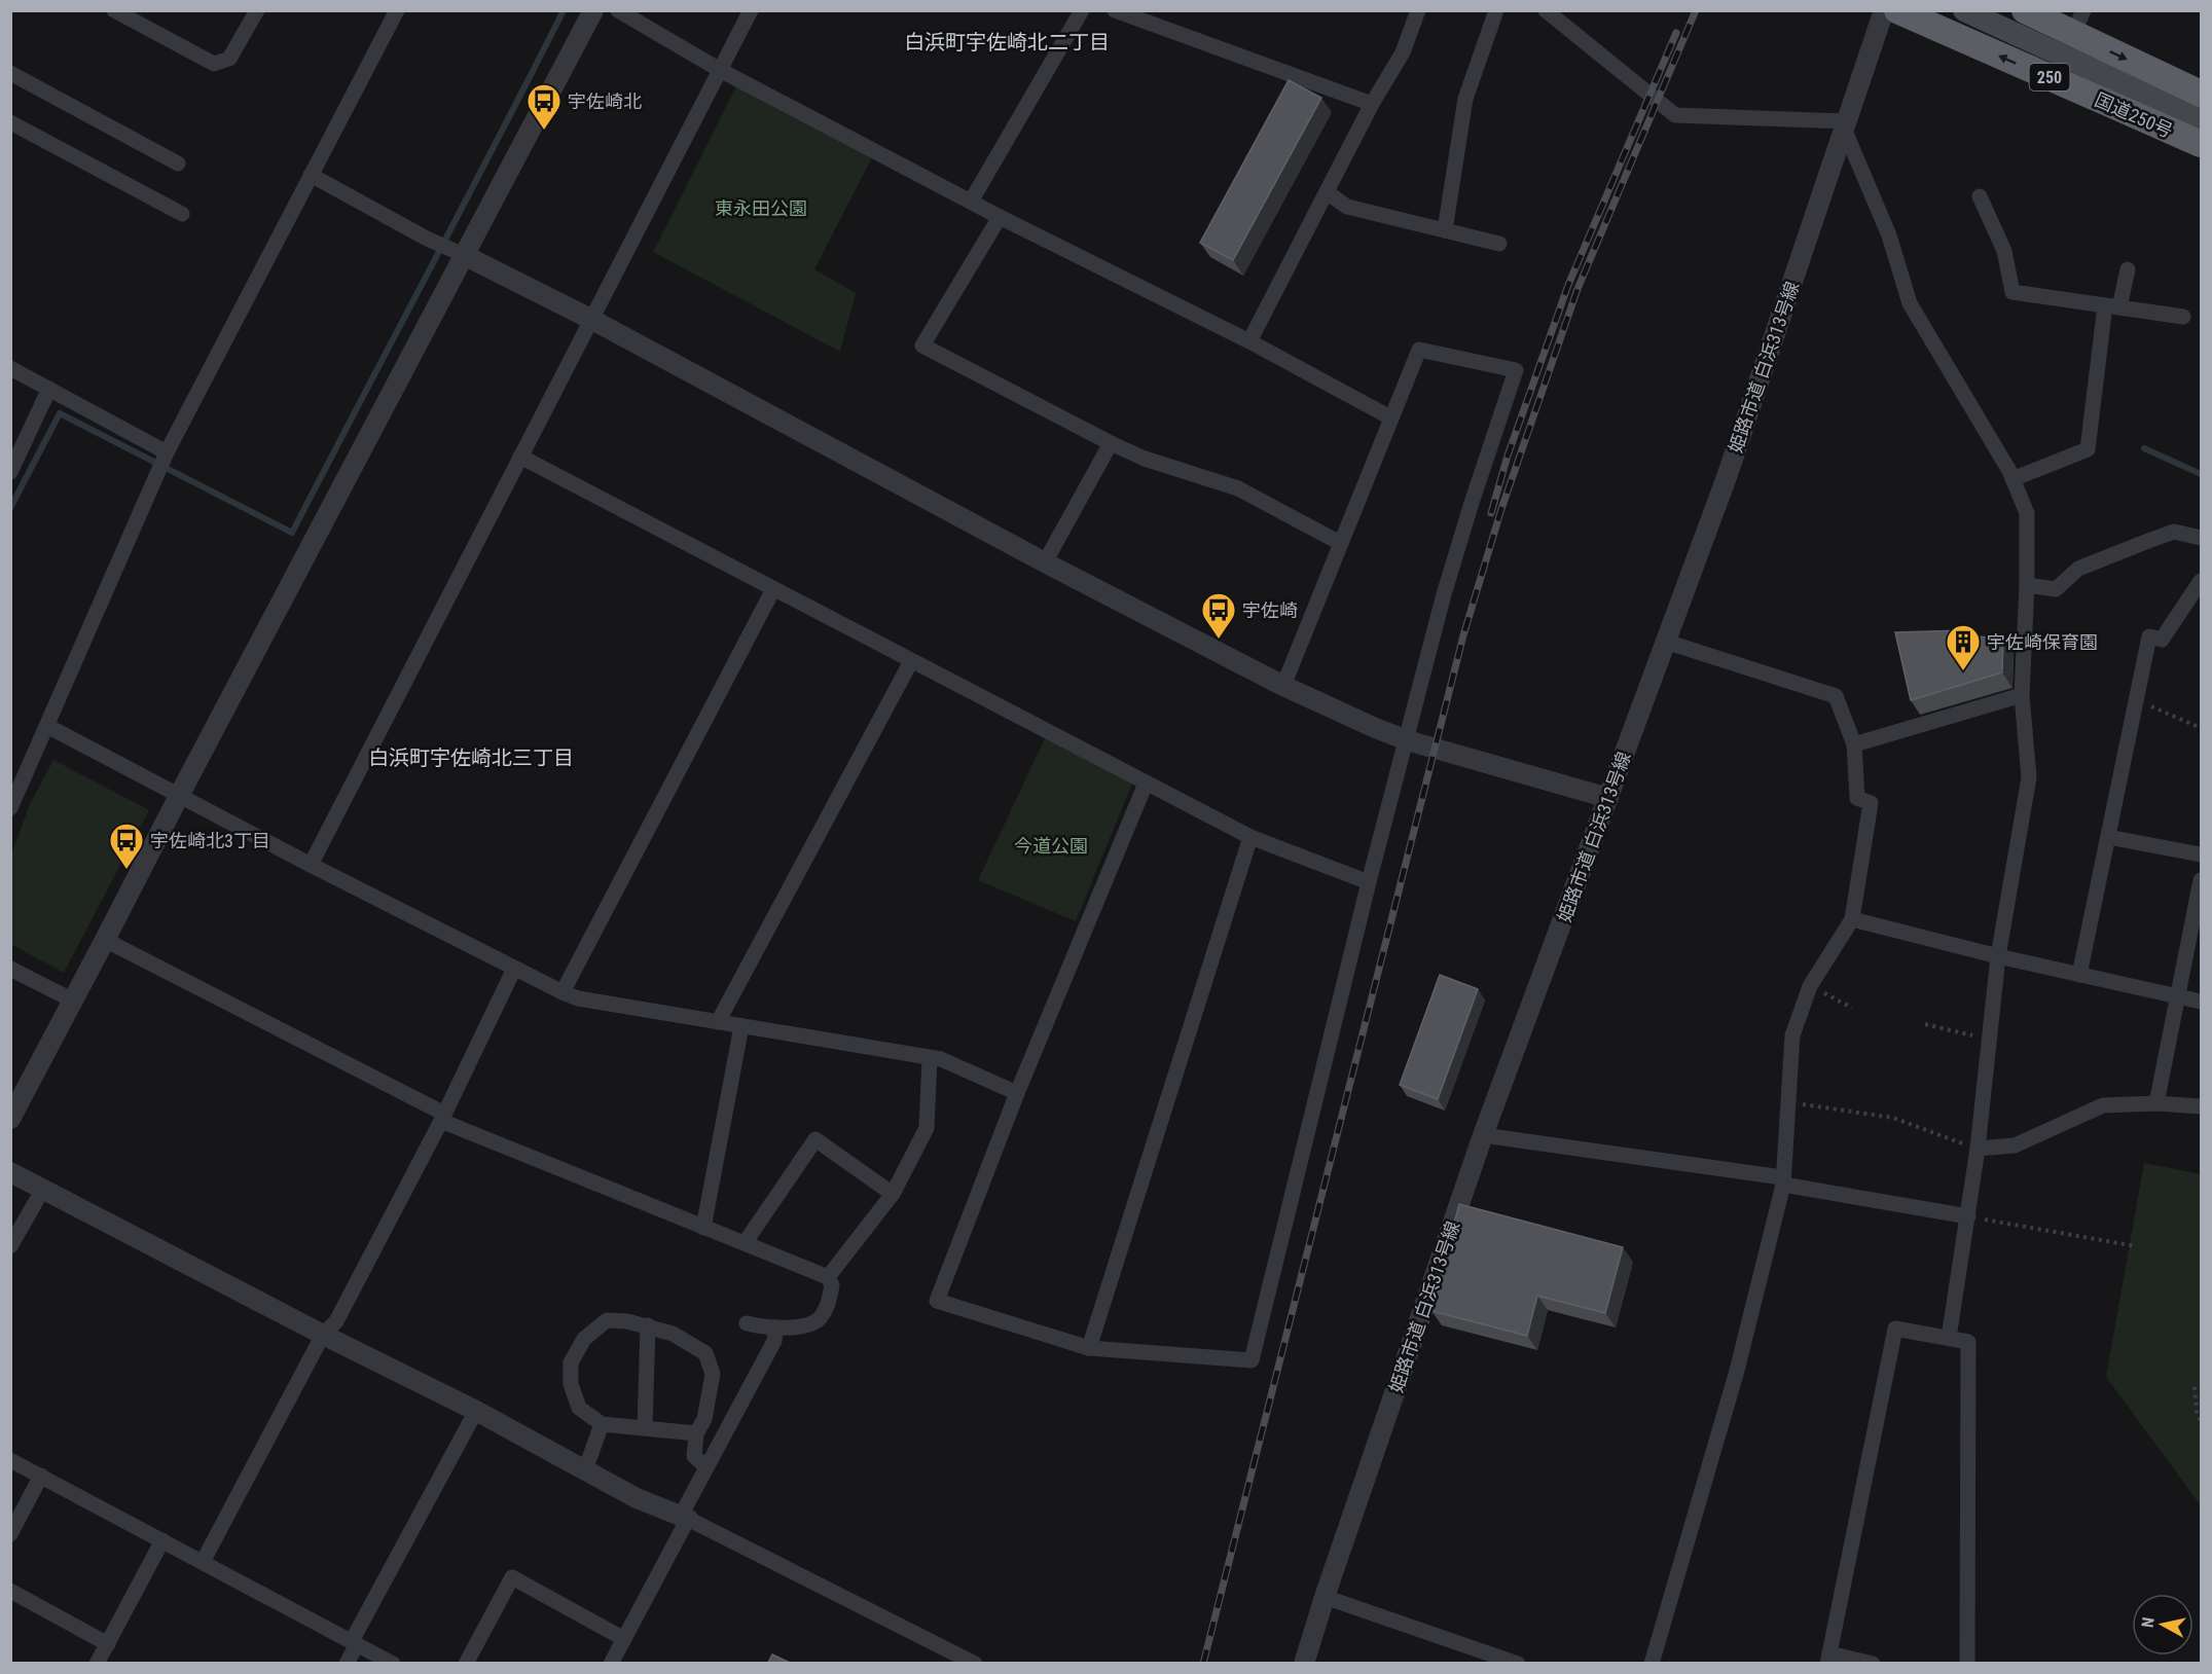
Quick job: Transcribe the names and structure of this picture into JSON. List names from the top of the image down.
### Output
{
  "streets": {
    "highway": ["250", "国道250号"],
    "street": ["姫路市道 白浜313号線"]
  },
  "districts": ["白浜町宇佐崎北二丁目", "白浜町宇佐崎北三丁目"],
  "parks": ["東永田公園", "今道公園"],
  "places": {
    "bus stop": ["宇佐崎北", "宇佐崎", "宇佐崎北3丁目"],
    "building": ["宇佐崎保育園"]
  },
  "north": "left"
}
